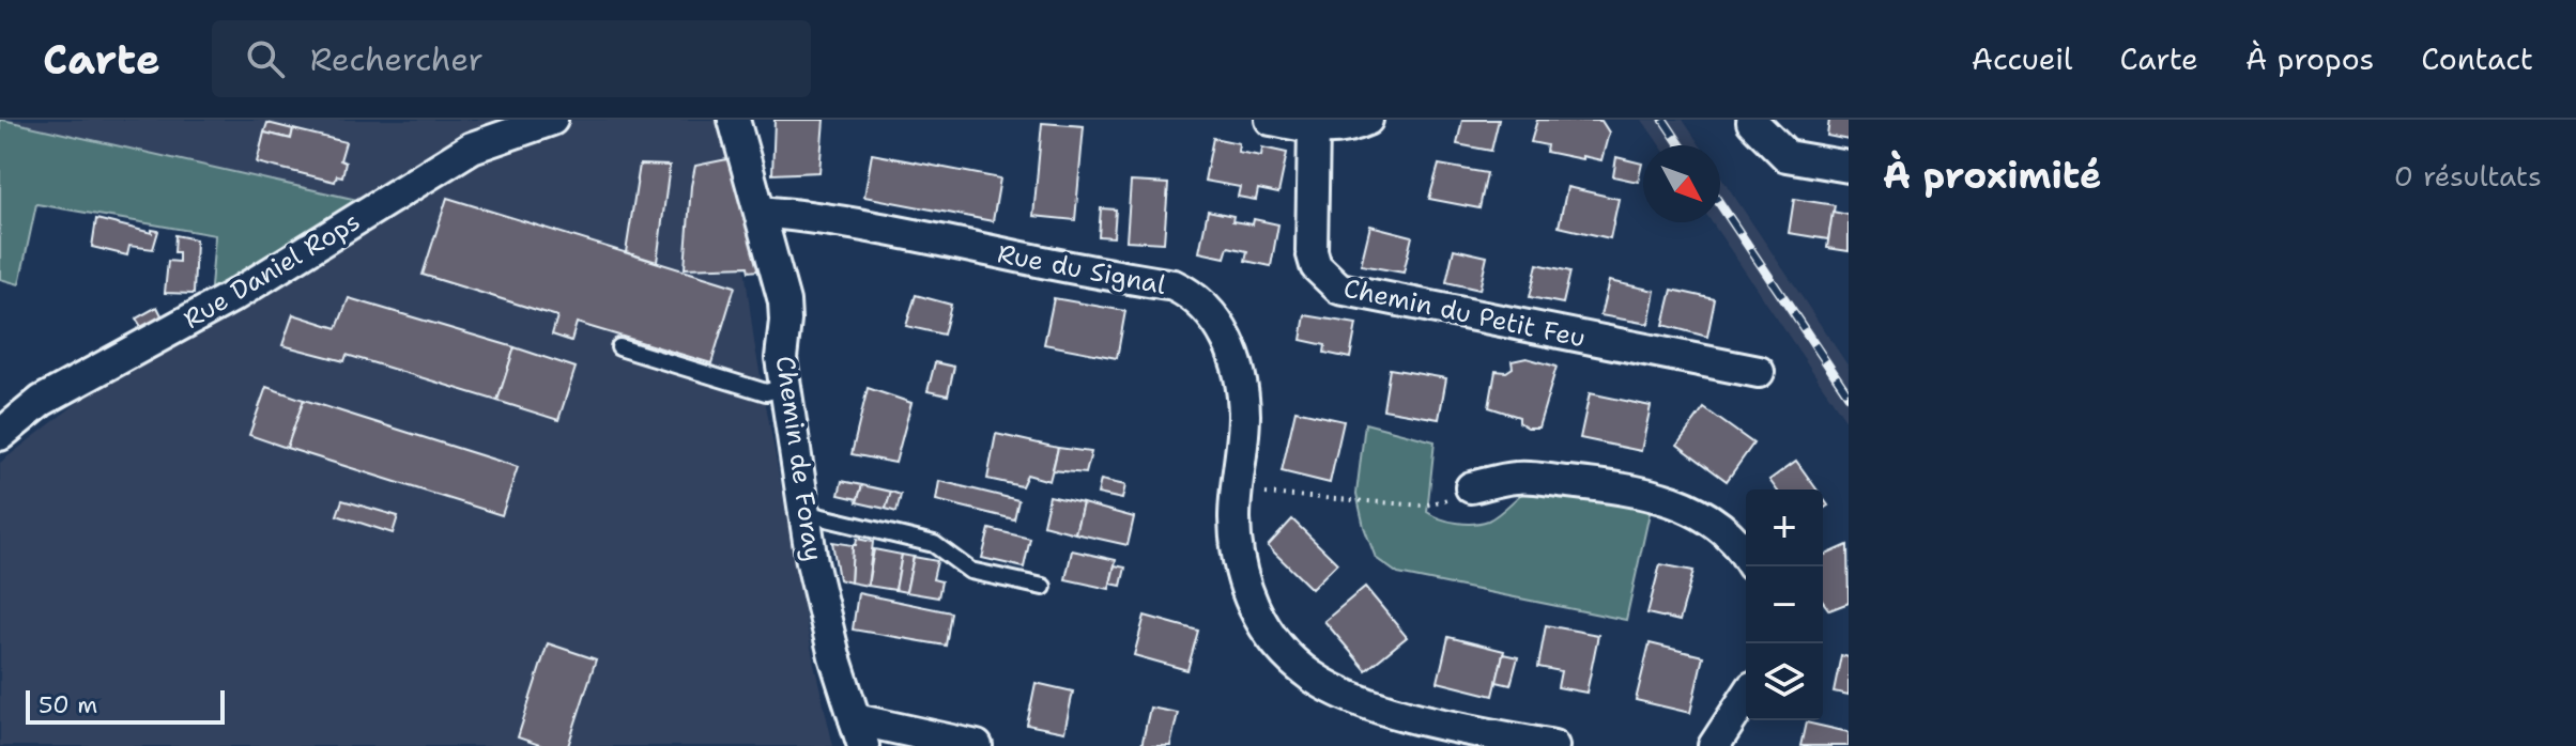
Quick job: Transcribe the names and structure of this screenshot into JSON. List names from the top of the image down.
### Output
{
  "streets": {
    "street": [
      "Rue du Signal",
      "Rue Daniel Rops",
      "Chemin du Petit Feu",
      "Chemin de Foray"
    ]
  },
  "crossings": [
    ["Rue du Signal", "Chemin de Foray"]
  ],
  "scale_bar": "50 m",
  "north": "bottom right",
  "page": {
    "header": "Carte",
    "search": "Rechercher",
    "nav": [
      "Accueil",
      "Carte",
      "À propos",
      "Contact"
    ],
    "heading": ["À proximité", "0 résultats"],
    "map_buttons": ["+", "−"],
    "scale": "50 m"
  }
}
